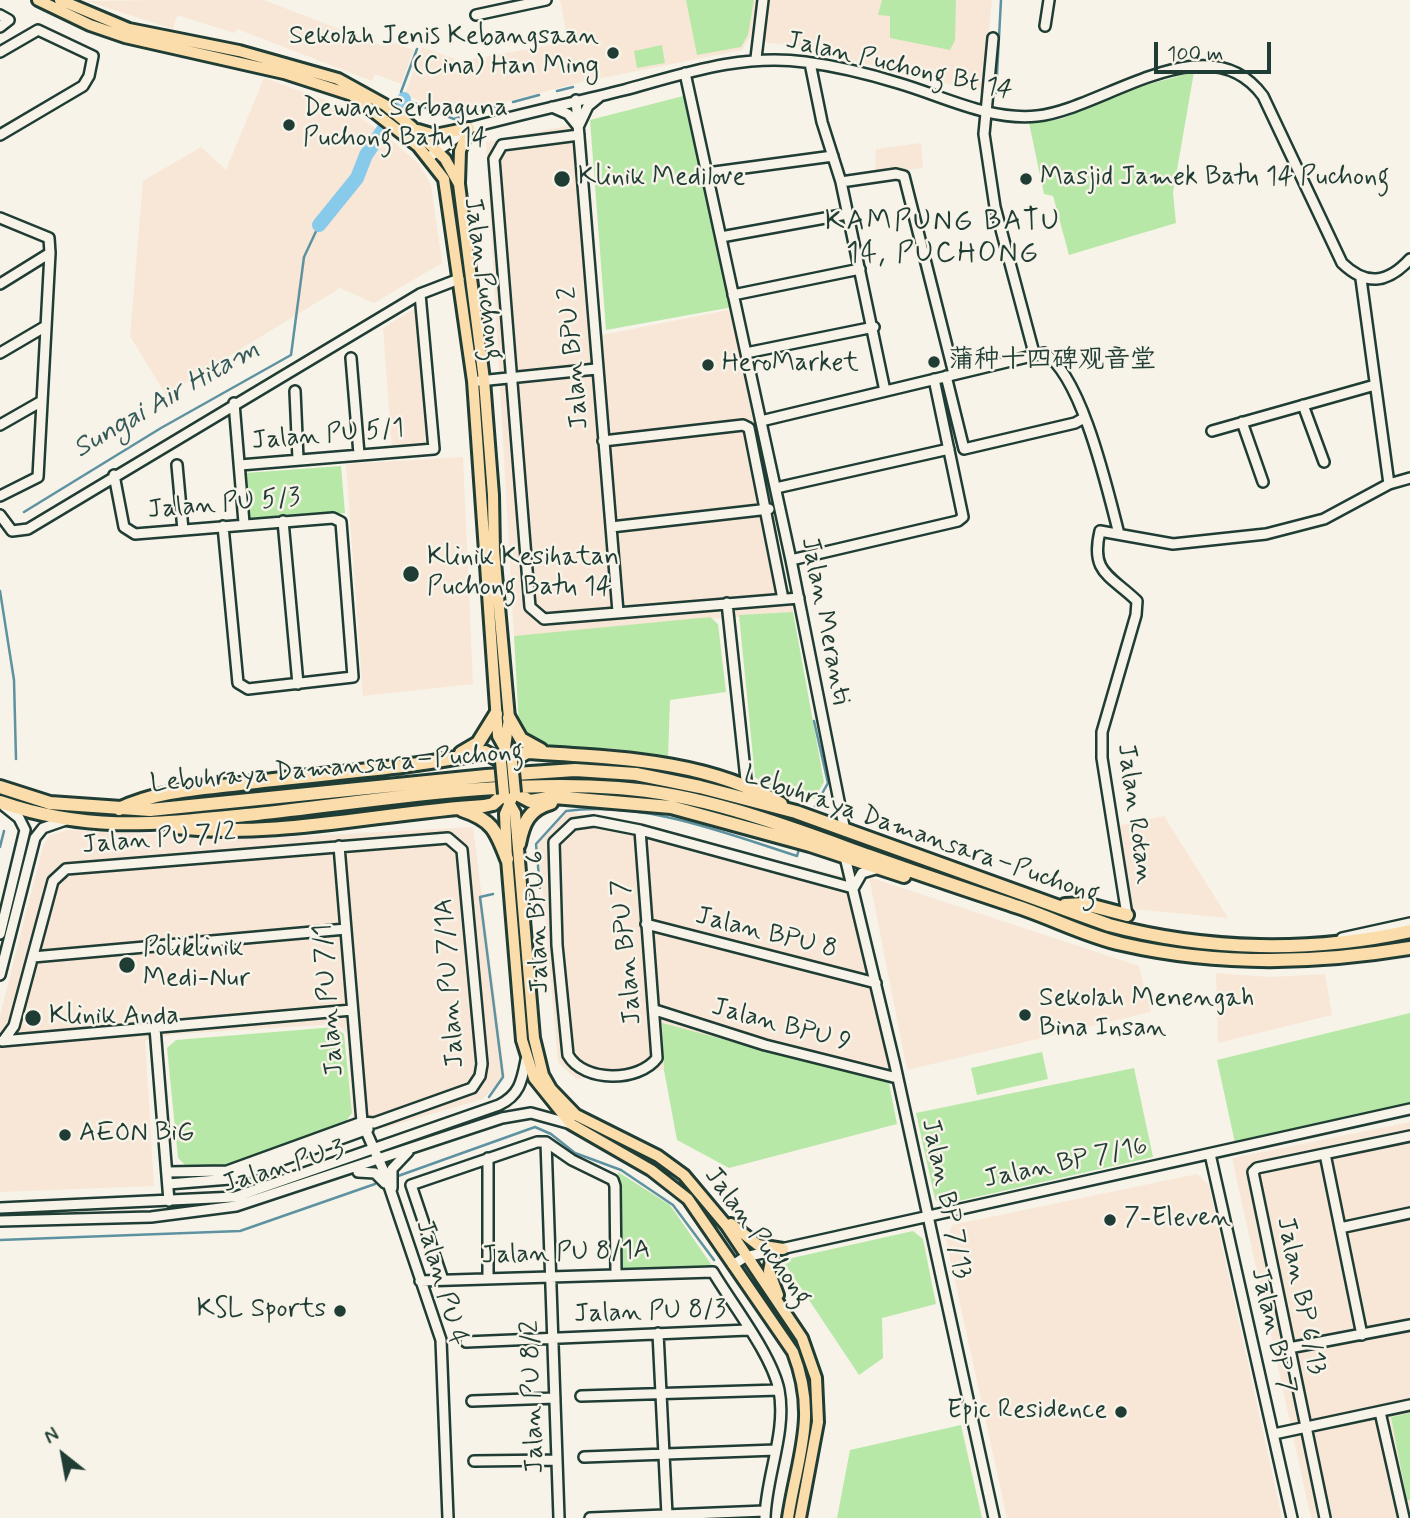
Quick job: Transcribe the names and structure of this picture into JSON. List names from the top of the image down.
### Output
{
  "streets": {
    "highway": ["Lebuhraya Damansara–Puchong"],
    "main road": ["Jalan Puchong"],
    "street": [
      "Jalan Puchong Bt 14",
      "Jalan BPU 2",
      "Jalan PU 5/1",
      "Jalan PU 5/3",
      "Jalan Meranti",
      "Jalan Rotan",
      "Jalan PU 7/2",
      "Jalan BPU 6",
      "Jalan BPU 8",
      "Jalan BPU 7",
      "Jalan PU 7/1A",
      "Jalan PU 7/1",
      "Jalan BPU 9",
      "Jalan BP 7/16",
      "Jalan PU 3",
      "Jalan BP 7/13",
      "Jalan PU 8/1A",
      "Jalan PU 4",
      "Jalan BP 6/13",
      "Jalan PU 8/3",
      "Jalan BP 7",
      "Jalan PU 8/2"
    ]
  },
  "crossings": [
    ["Jalan Puchong Bt 14", "Jalan Puchong"],
    ["Jalan Puchong Bt 14", "Jalan BPU 2"],
    ["Jalan Puchong Bt 14", "Jalan Meranti"],
    ["Jalan Puchong", "Jalan PU 5/1"],
    ["Jalan Puchong", "Jalan BP 7/16"],
    ["Jalan Puchong", "Jalan PU 3"],
    ["Jalan PU 5/1", "Jalan PU 5/3"],
    ["Jalan Meranti", "Lebuhraya Damansara–Puchong"],
    ["Jalan PU 7/2", "Jalan PU 7/1A"],
    ["Jalan PU 7/2", "Jalan PU 7/1"],
    ["Jalan BPU 6", "Jalan BPU 7"],
    ["Jalan BPU 6", "Jalan BP 7/13"],
    ["Jalan BPU 8", "Jalan BPU 7"],
    ["Jalan BPU 8", "Jalan BP 7/13"],
    ["Jalan BPU 7", "Jalan BPU 9"],
    ["Jalan PU 7/1A", "Jalan PU 7/1"],
    ["Jalan PU 7/1", "Jalan PU 3"],
    ["Jalan PU 7/1", "Jalan PU 4"],
    ["Jalan BPU 9", "Jalan BP 7/13"],
    ["Jalan BP 7/16", "Jalan BP 7/13"],
    ["Jalan BP 7/16", "Jalan BP 7"],
    ["Jalan PU 3", "Jalan PU 4"],
    ["Jalan PU 8/1A", "Jalan PU 4"],
    ["Jalan PU 8/1A", "Jalan PU 8/3"],
    ["Jalan PU 8/1A", "Jalan PU 8/2"],
    ["Jalan PU 8/3", "Jalan PU 8/2"]
  ],
  "districts": ["KAMPUNG BATU 14, PUCHONG"],
  "water": ["Sungai Air Hitam"],
  "places": [
    "Sekolah Jenis Kebangsaan (Cina) Han Ming",
    "Dewan Serbaguna Puchong Batu 14",
    "Klinik Medilove",
    "Masjid Jamek Batu 14 Puchong",
    "蒲种十四碑观音堂",
    "HeroMarket",
    "Klinik Kesihatan Puchong Batu 14",
    "Poliklinik Medi-Nur",
    "Sekolah Menengah Bina Insan",
    "Klinik Anda",
    "AEON BiG",
    "7-Eleven",
    "KSL Sports",
    "Epic Residence"
  ],
  "scale_bar": "100 m",
  "north": "top left"
}
